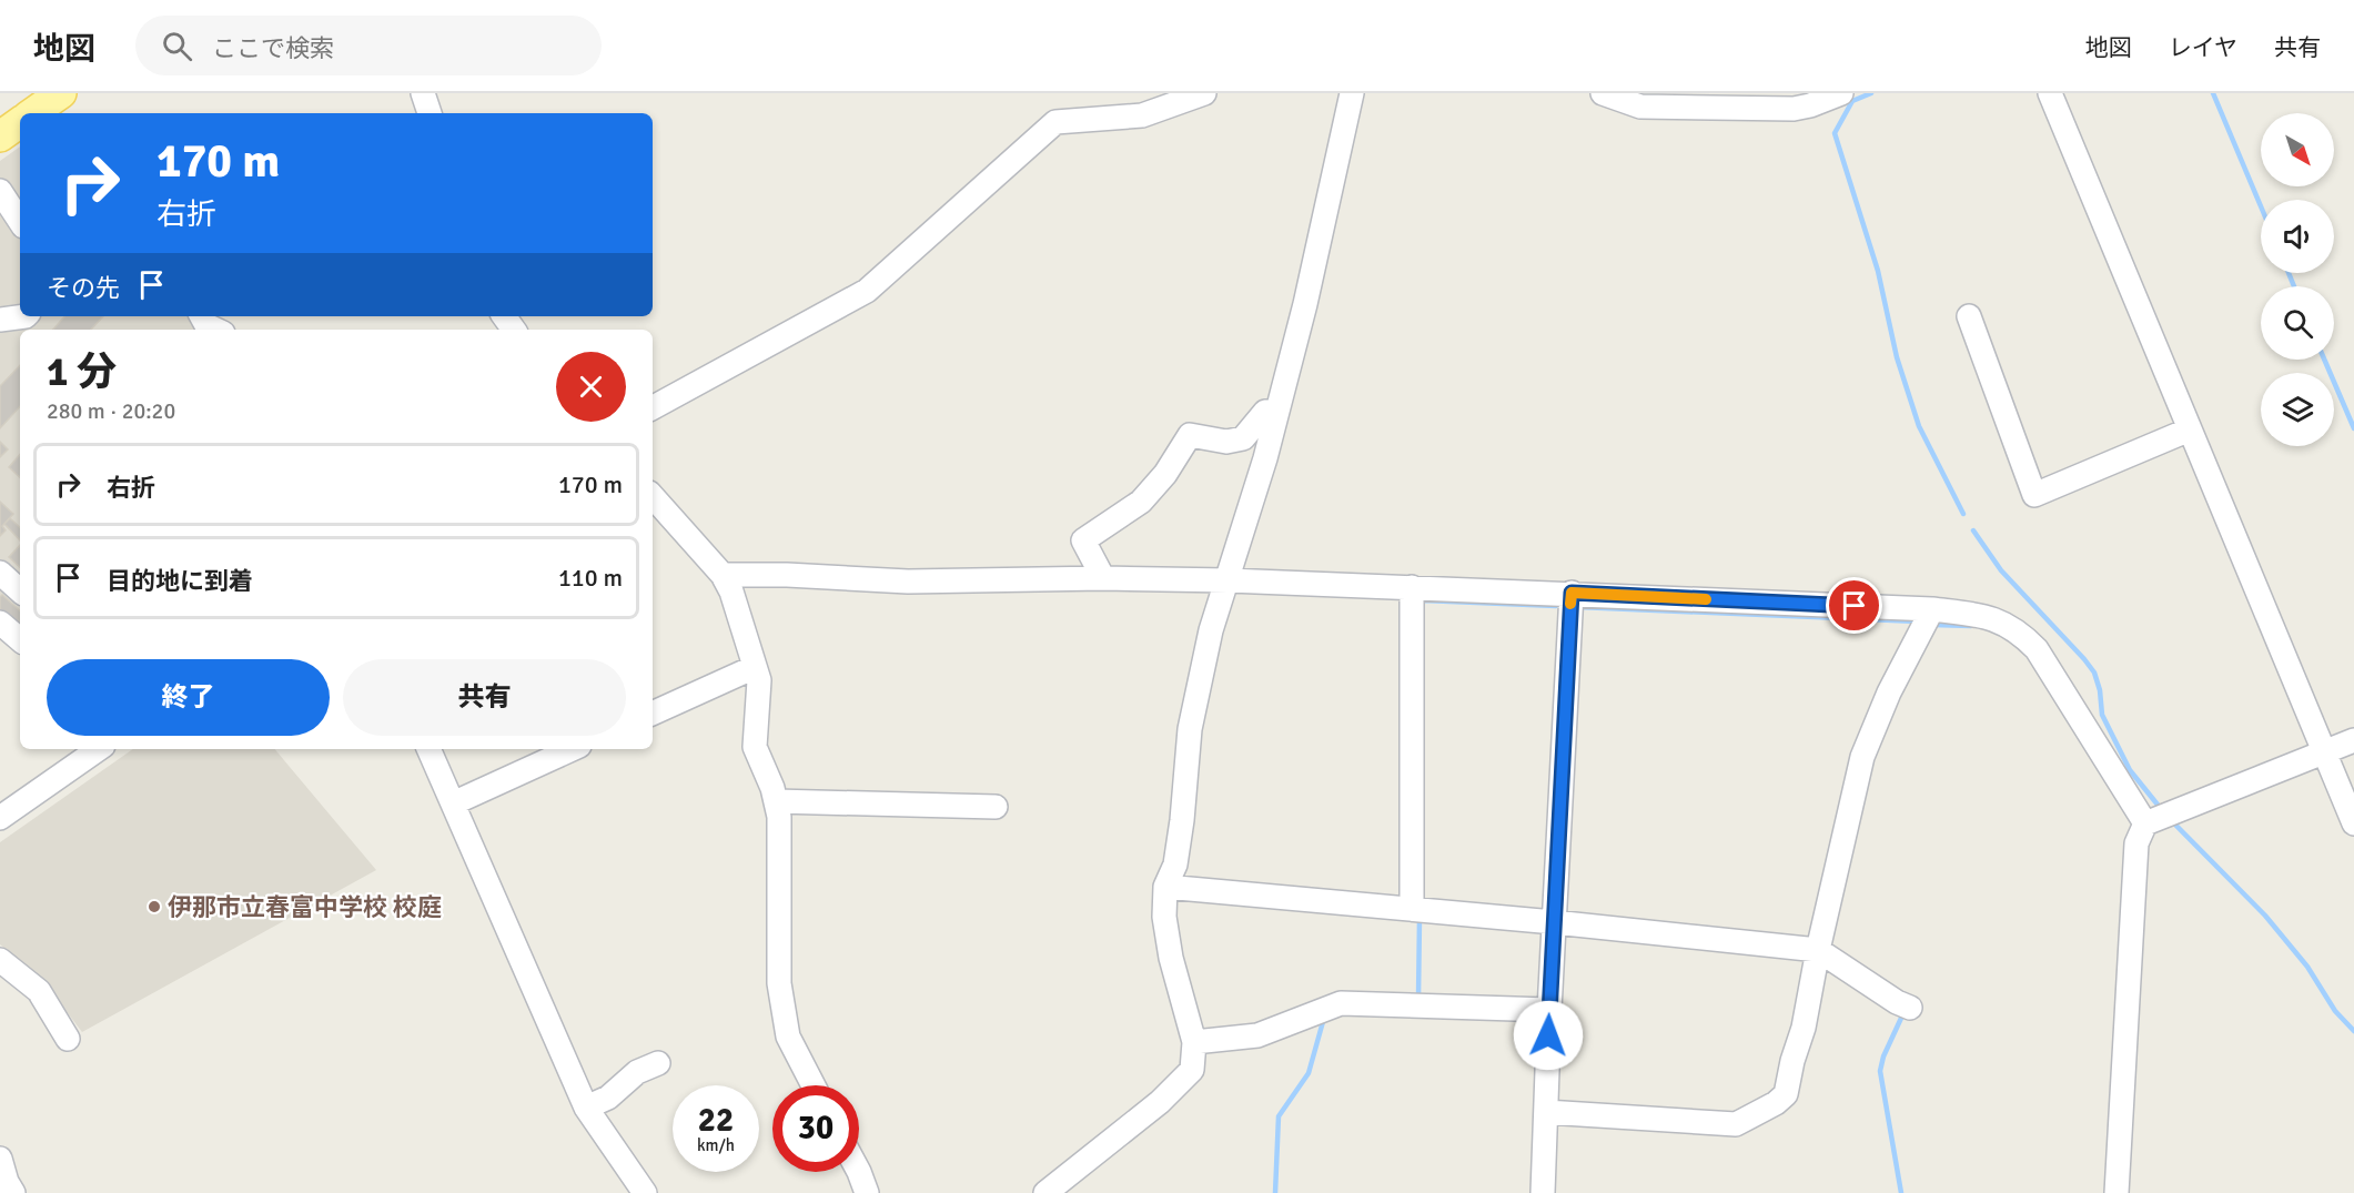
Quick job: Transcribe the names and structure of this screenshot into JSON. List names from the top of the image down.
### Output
{
  "places": ["伊那市立春富中学校 校庭"],
  "north": "bottom right",
  "page": {
    "header": "地図",
    "search": "ここで検索",
    "nav": ["地図", "レイヤ", "共有"],
    "turn": ["170 m", "右折"],
    "then": "その先",
    "heading": ["1 分", "280 m · 20:20"],
    "list": [
      {
        "name": "右折",
        "value": "170 m"
      },
      {
        "name": "目的地に到着",
        "value": "110 m"
      }
    ],
    "buttons": ["終了", "共有"],
    "speed": "22 km/h",
    "limit": "30"
  }
}
